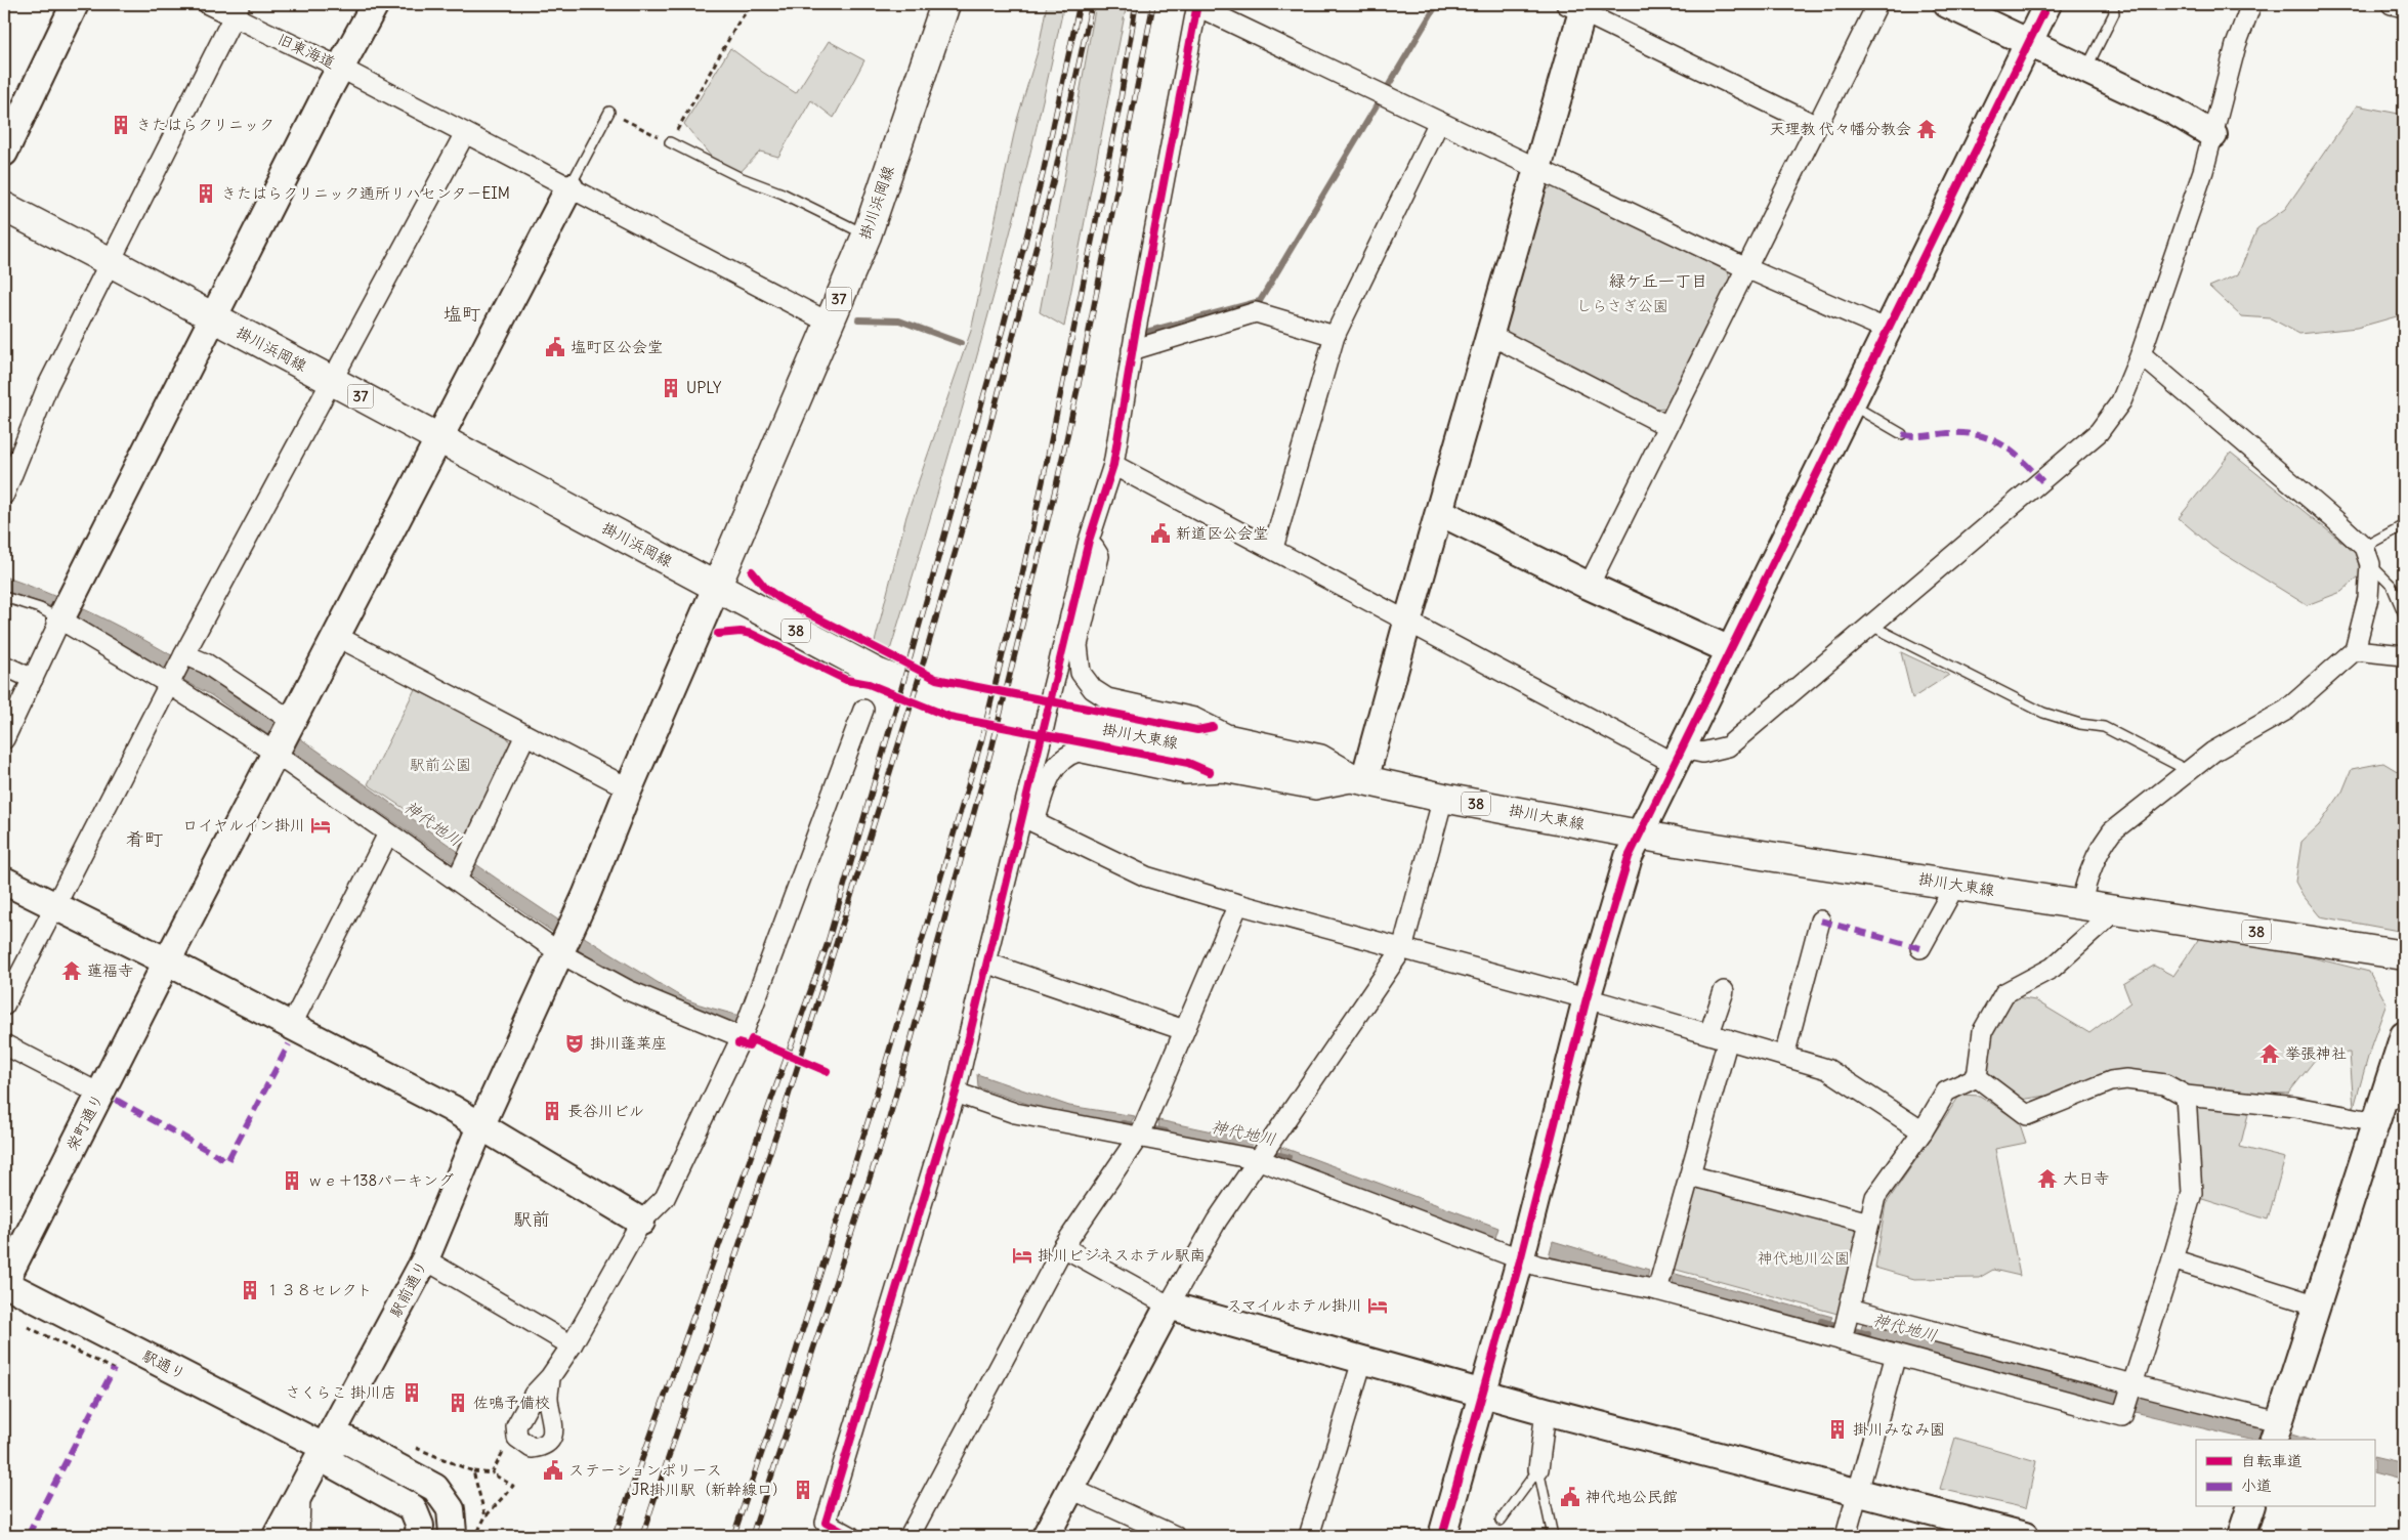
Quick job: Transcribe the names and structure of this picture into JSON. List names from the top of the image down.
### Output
{
  "streets": {
    "main road": [
      "掛川浜岡線",
      "37",
      "38",
      "掛川大東線"
    ],
    "street": [
      "旧東海道",
      "栄町通り",
      "駅前通り",
      "駅通り"
    ]
  },
  "crossings": [
    ["掛川浜岡線", "掛川大東線"],
    ["掛川浜岡線", "栄町通り"],
    ["掛川浜岡線", "駅前通り"],
    ["掛川大東線", "駅前通り"],
    ["栄町通り", "駅通り"],
    ["駅前通り", "駅通り"]
  ],
  "districts": [
    "緑ケ丘一丁目",
    "塩町",
    "肴町",
    "駅前"
  ],
  "water": ["神代地川"],
  "parks": ["しらさぎ公園", "駅前公園", "神代地川公園"],
  "places": {
    "building": [
      "きたはらクリニック",
      "きたはらクリニック通所リハセンターEIM",
      "UPLY",
      "長谷川ビル",
      "ｗｅ＋138パーキング",
      "１３８セレクト",
      "さくらこ 掛川店",
      "佐鳴予備校",
      "掛川みなみ園",
      "JR掛川駅（新幹線口）"
    ],
    "temple": [
      "天理教 代々幡分教会",
      "蓮福寺",
      "挙張神社",
      "大日寺"
    ],
    "public building": [
      "塩町区公会堂",
      "新道区公会堂",
      "ステーションポリース",
      "神代地公民館"
    ],
    "hotel": ["ロイヤルイン掛川", "掛川ビジネスホテル駅南", "スマイルホテル掛川"],
    "theatre": ["掛川蓬莱座"]
  },
  "legend": ["自転車道", "小道"]
}
